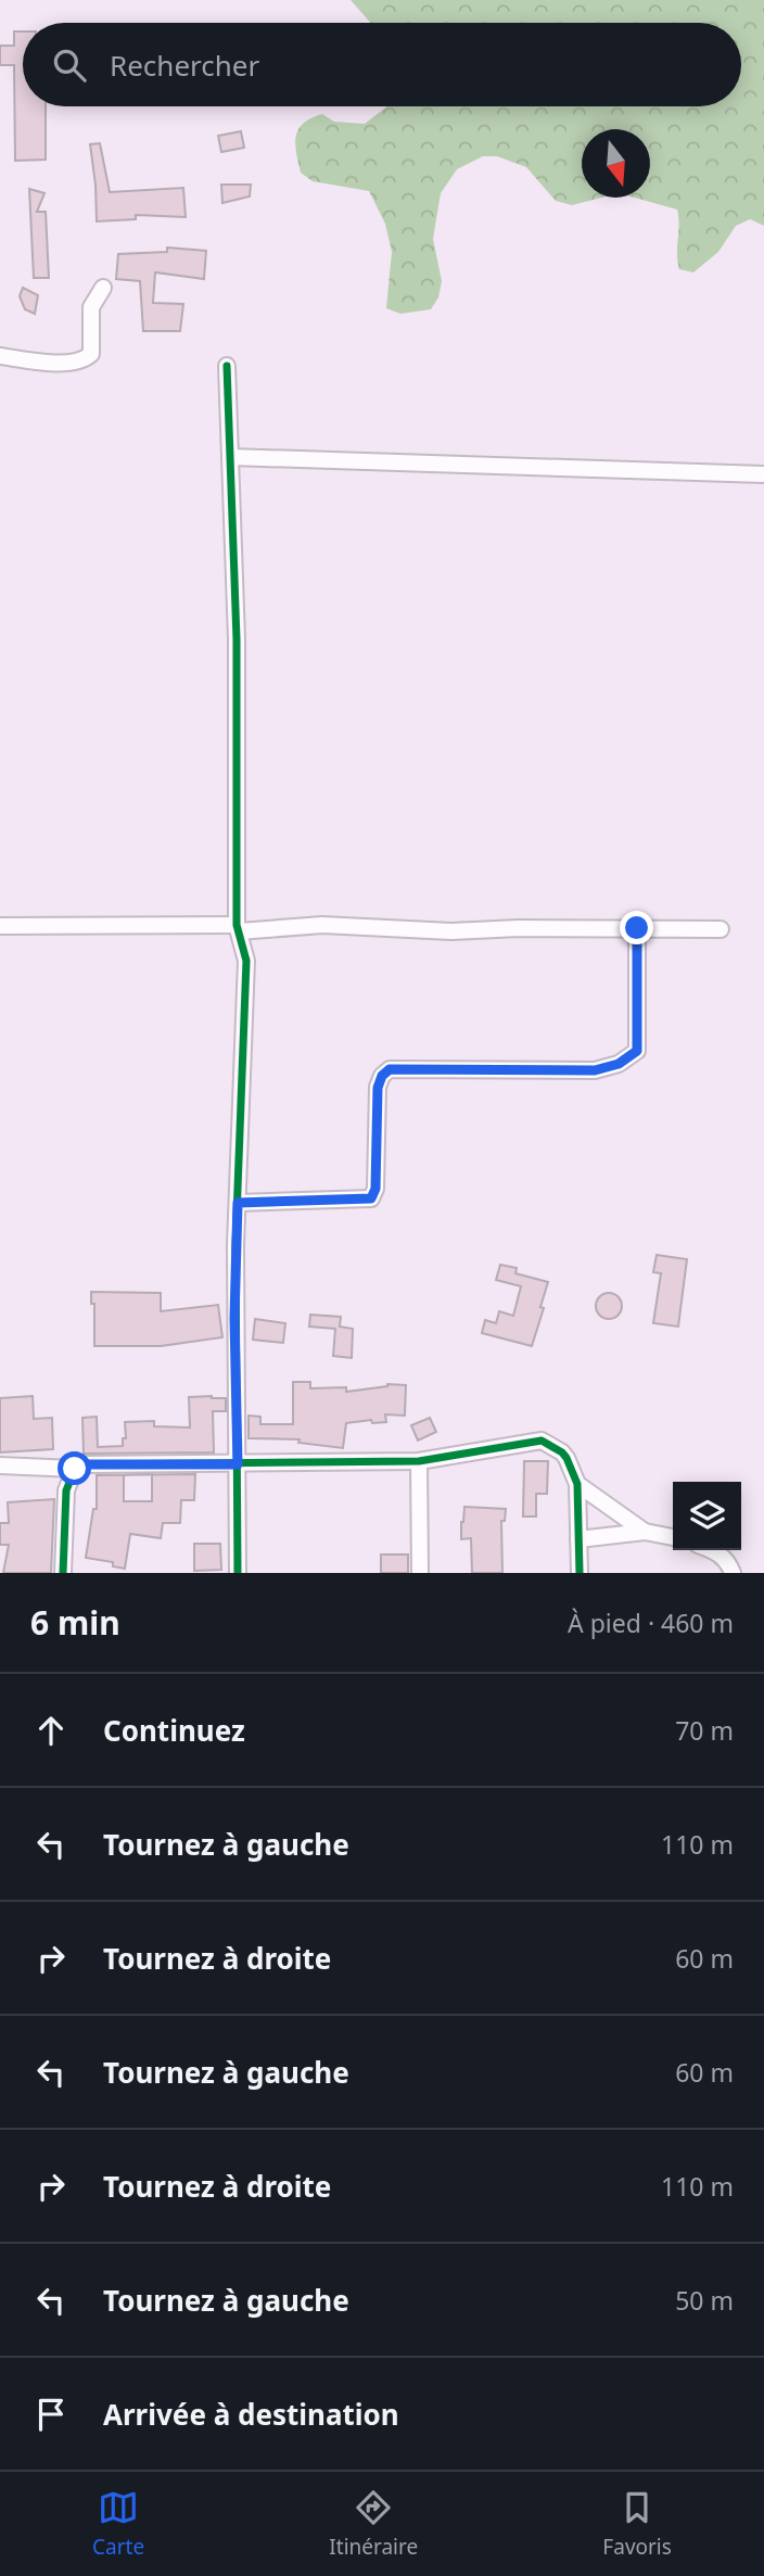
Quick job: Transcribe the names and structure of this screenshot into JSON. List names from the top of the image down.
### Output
{
  "north": "bottom",
  "page": {
    "search": "Rechercher",
    "heading": ["6 min", "À pied · 460 m"],
    "list": [
      ["Continuez", "70 m"],
      ["Tournez à gauche", "110 m"],
      ["Tournez à droite", "60 m"],
      ["Tournez à gauche", "60 m"],
      ["Tournez à droite", "110 m"],
      ["Tournez à gauche", "50 m"],
      "Arrivée à destination"
    ],
    "nav": ["Carte", "Itinéraire", "Favoris"]
  }
}
